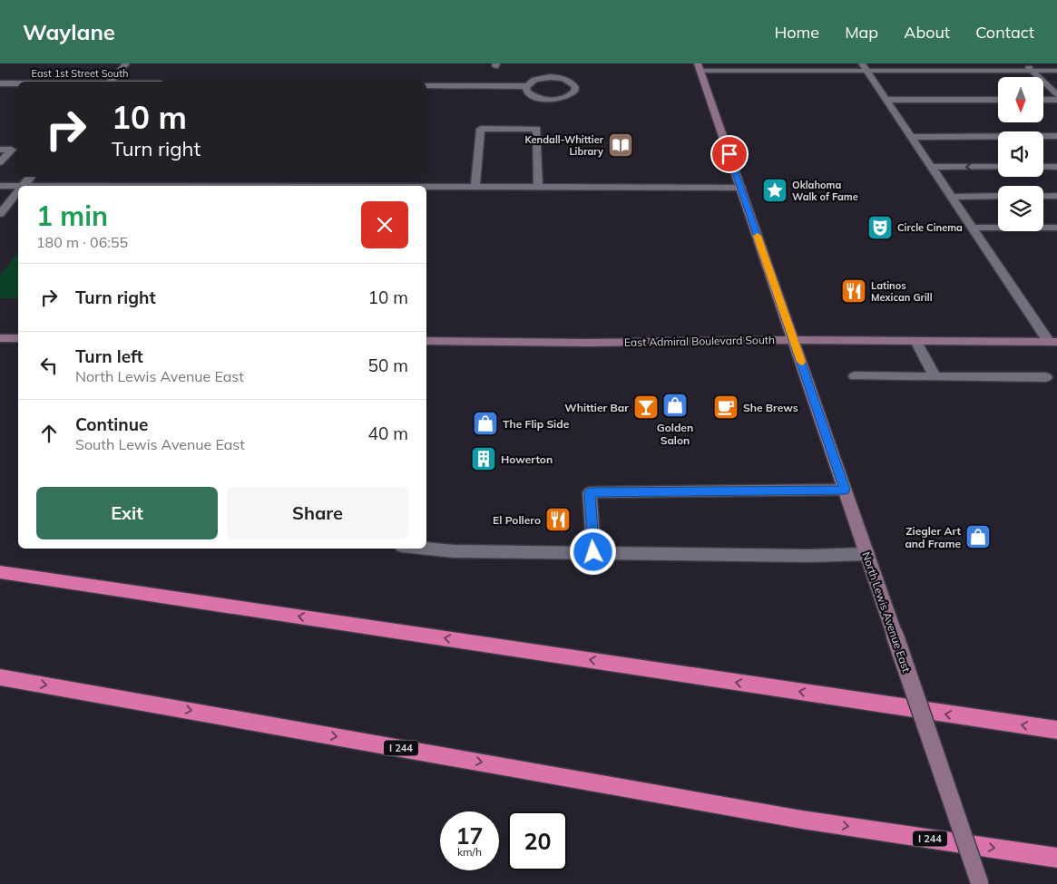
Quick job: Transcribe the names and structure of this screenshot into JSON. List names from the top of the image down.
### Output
{
  "streets": {
    "highway": ["I 244"],
    "main road": ["East Admiral Boulevard South", "North Lewis Avenue East"],
    "street": ["East 1st Street South"]
  },
  "crossings": [
    ["East Admiral Boulevard South", "North Lewis Avenue East"]
  ],
  "places": {
    "library": ["Kendall-Whittier Library"],
    "place": ["Oklahoma Walk of Fame"],
    "theatre": ["Circle Cinema"],
    "restaurant": ["Latinos Mexican Grill", "El Pollero"],
    "shop": ["Golden Salon", "The Flip Side", "Ziegler Art and Frame"],
    "bar": ["Whittier Bar"],
    "cafe": ["She Brews"],
    "building": ["Howerton"]
  },
  "north": "bottom",
  "page": {
    "header": "Waylane",
    "nav": [
      "Home",
      "Map",
      "About",
      "Contact"
    ],
    "turn": ["10 m", "Turn right"],
    "heading": ["1 min", "180 m · 06:55"],
    "list": [
      {
        "name": "Turn right",
        "value": "10 m"
      },
      {
        "name": "Turn left",
        "note": "North Lewis Avenue East",
        "value": "50 m"
      },
      {
        "name": "Continue",
        "note": "South Lewis Avenue East",
        "value": "40 m"
      }
    ],
    "buttons": ["Exit", "Share"],
    "speed": "17 km/h",
    "limit": "20"
  }
}
